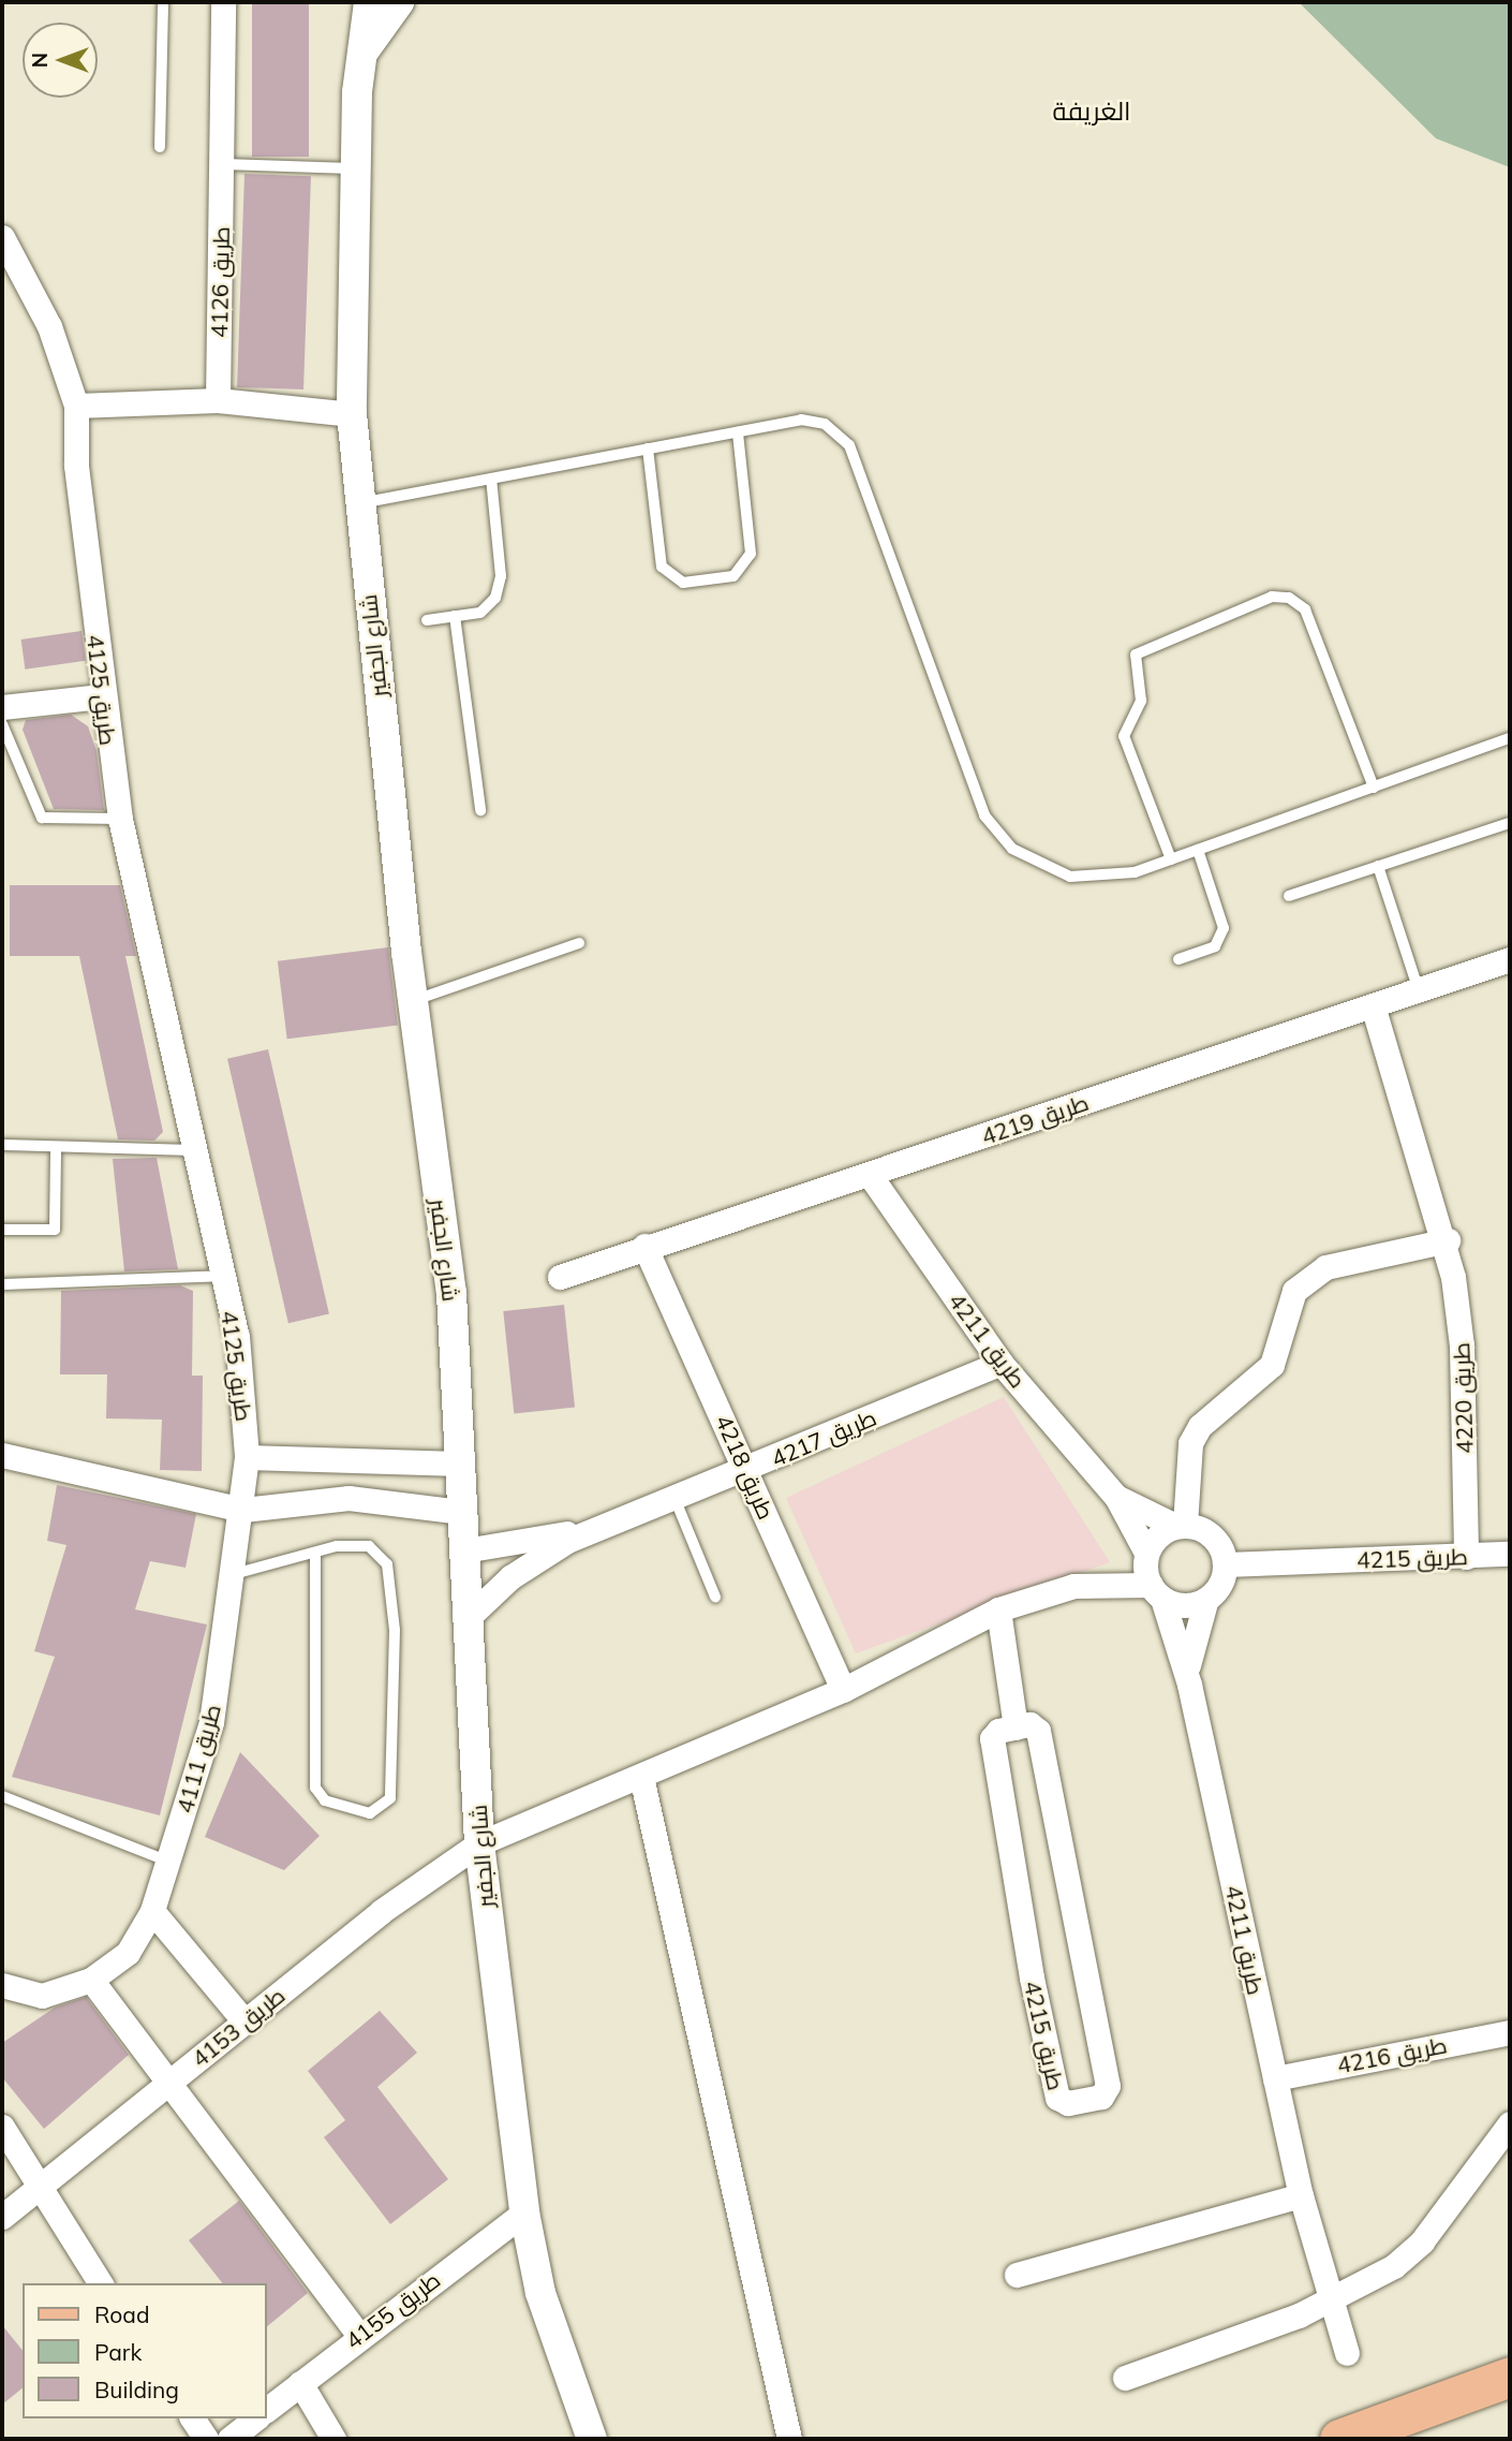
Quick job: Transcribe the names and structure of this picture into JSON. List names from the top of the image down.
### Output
{
  "streets": {
    "street": [
      "طريق 4126",
      "شارع الجفير",
      "طريق 4125",
      "طريق 4219",
      "طريق 4211",
      "طريق 4220",
      "طريق 4217",
      "طريق 4218",
      "طريق 4215",
      "طريق 4111",
      "طريق 4153",
      "طريق 4216",
      "طريق 4155"
    ]
  },
  "crossings": [
    ["شارع الجفير", "طريق 4217"],
    ["شارع الجفير", "طريق 4153"],
    ["شارع الجفير", "طريق 4155"],
    ["طريق 4125", "طريق 4111"],
    ["طريق 4219", "طريق 4211"],
    ["طريق 4219", "طريق 4220"],
    ["طريق 4219", "طريق 4218"],
    ["طريق 4211", "طريق 4217"],
    ["طريق 4211", "طريق 4215"],
    ["طريق 4211", "طريق 4216"],
    ["طريق 4220", "طريق 4215"],
    ["طريق 4217", "طريق 4218"]
  ],
  "districts": ["الغريفة"],
  "legend": ["Road", "Park", "Building"],
  "north": "left"
}
